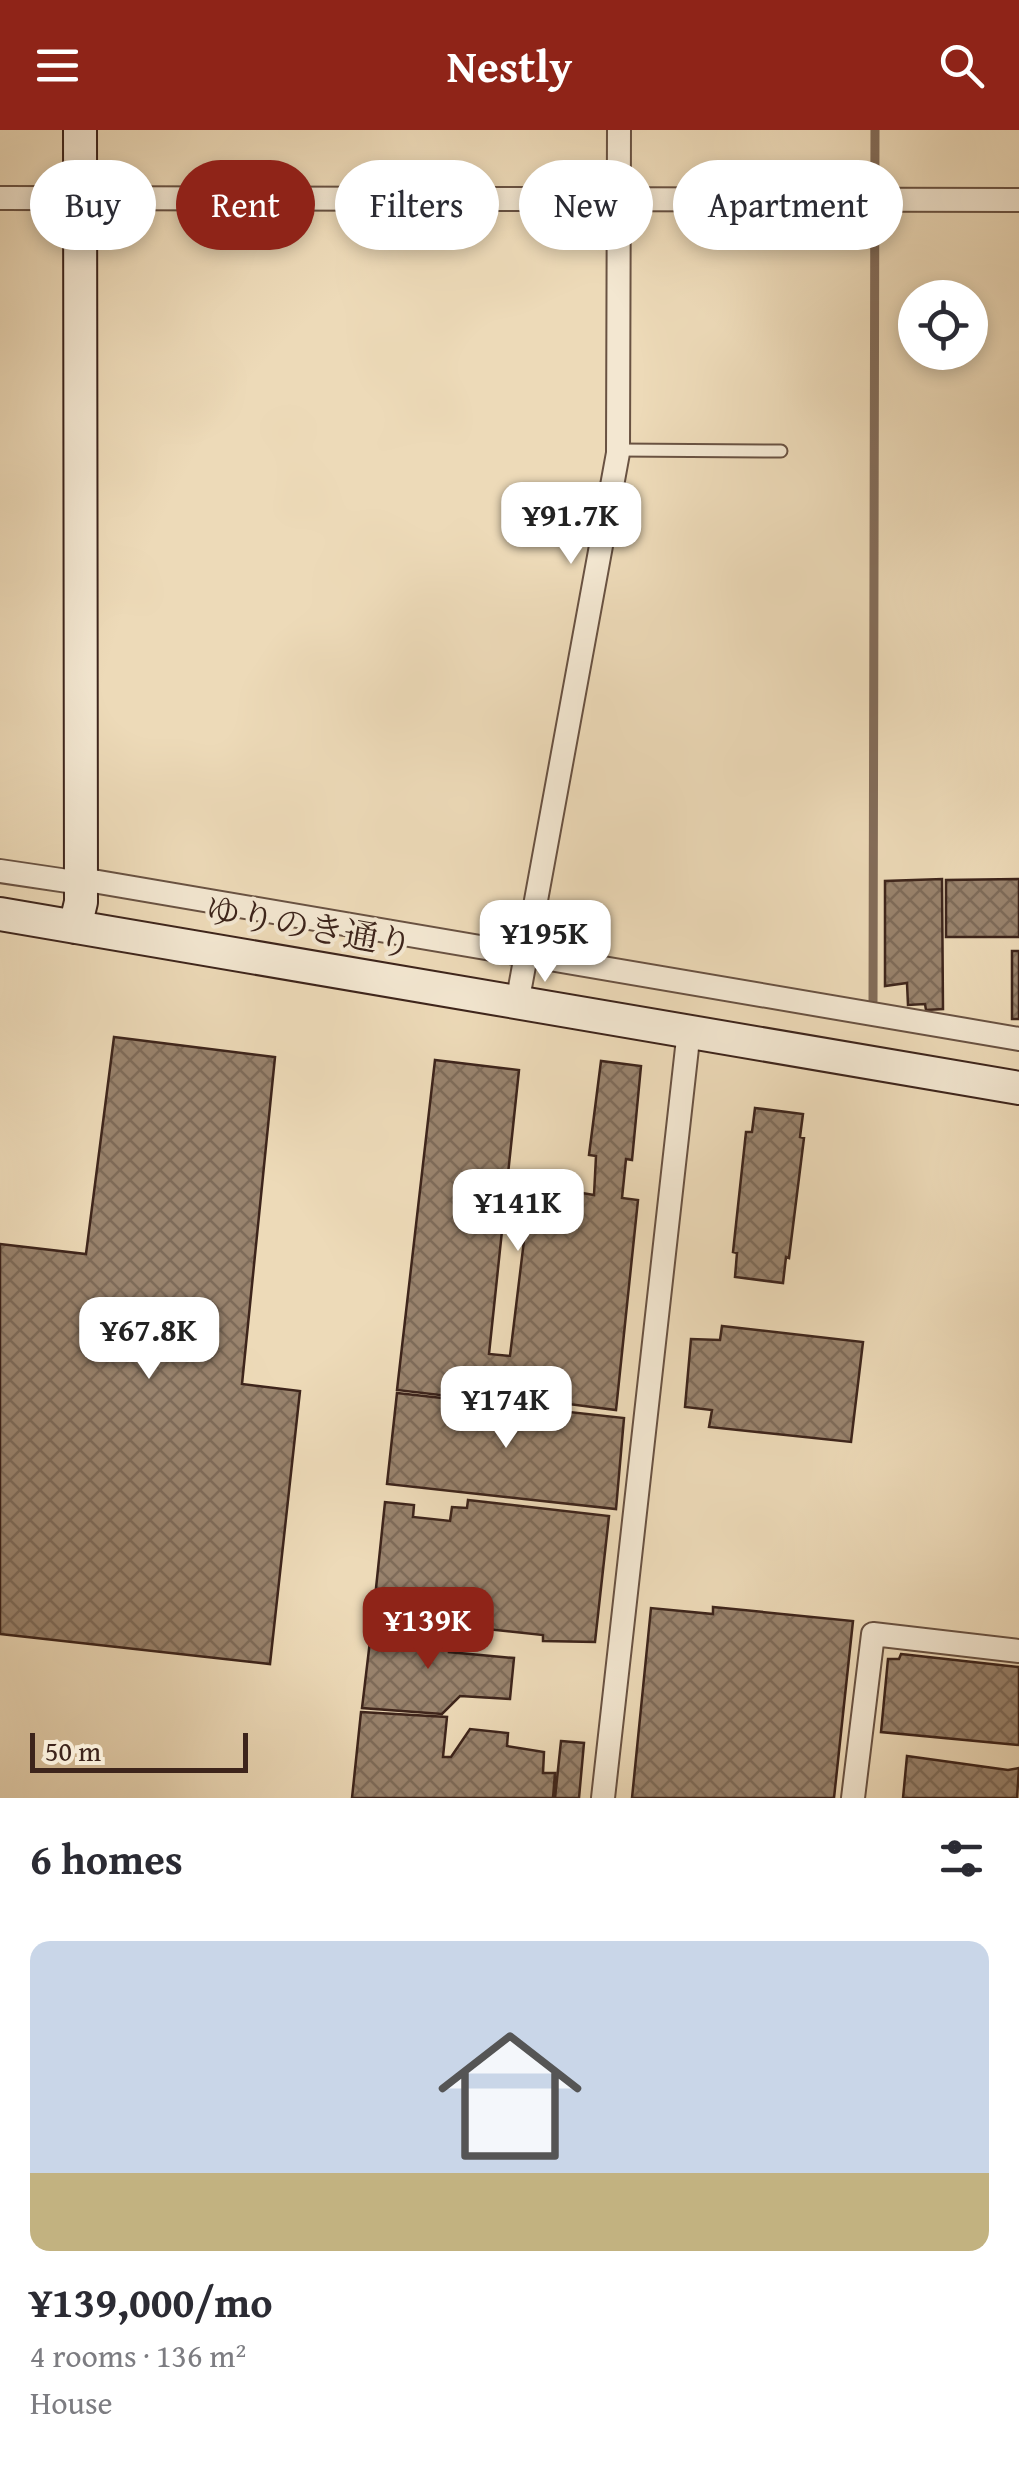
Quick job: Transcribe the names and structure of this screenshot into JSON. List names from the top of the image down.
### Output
{
  "streets": {
    "street": ["ゆりのき通り"]
  },
  "scale_bar": "50 m",
  "page": {
    "header": "Nestly",
    "chip": [
      "Buy",
      "Rent",
      "Filters",
      "New",
      "Apartment"
    ],
    "price": [
      "¥91.7K",
      "¥195K",
      "¥141K",
      "¥67.8K",
      "¥174K",
      "¥139K"
    ],
    "scale": "50 m",
    "heading": "6 homes",
    "list": [
      {
        "name": "¥139,000/mo",
        "note": "4 rooms · 136 m² · House"
      }
    ]
  }
}
